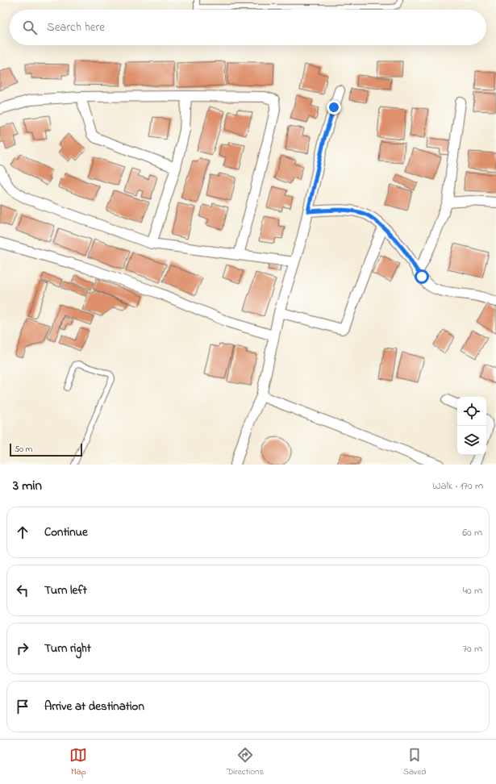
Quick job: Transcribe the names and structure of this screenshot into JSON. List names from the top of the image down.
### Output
{
  "scale_bar": "50 m",
  "page": {
    "search": "Search here",
    "scale": "50 m",
    "heading": ["3 min", "Walk · 170 m"],
    "list": [
      ["Continue", "60 m"],
      ["Turn left", "40 m"],
      ["Turn right", "70 m"],
      "Arrive at destination"
    ],
    "nav": ["Map", "Directions", "Saved"]
  }
}
